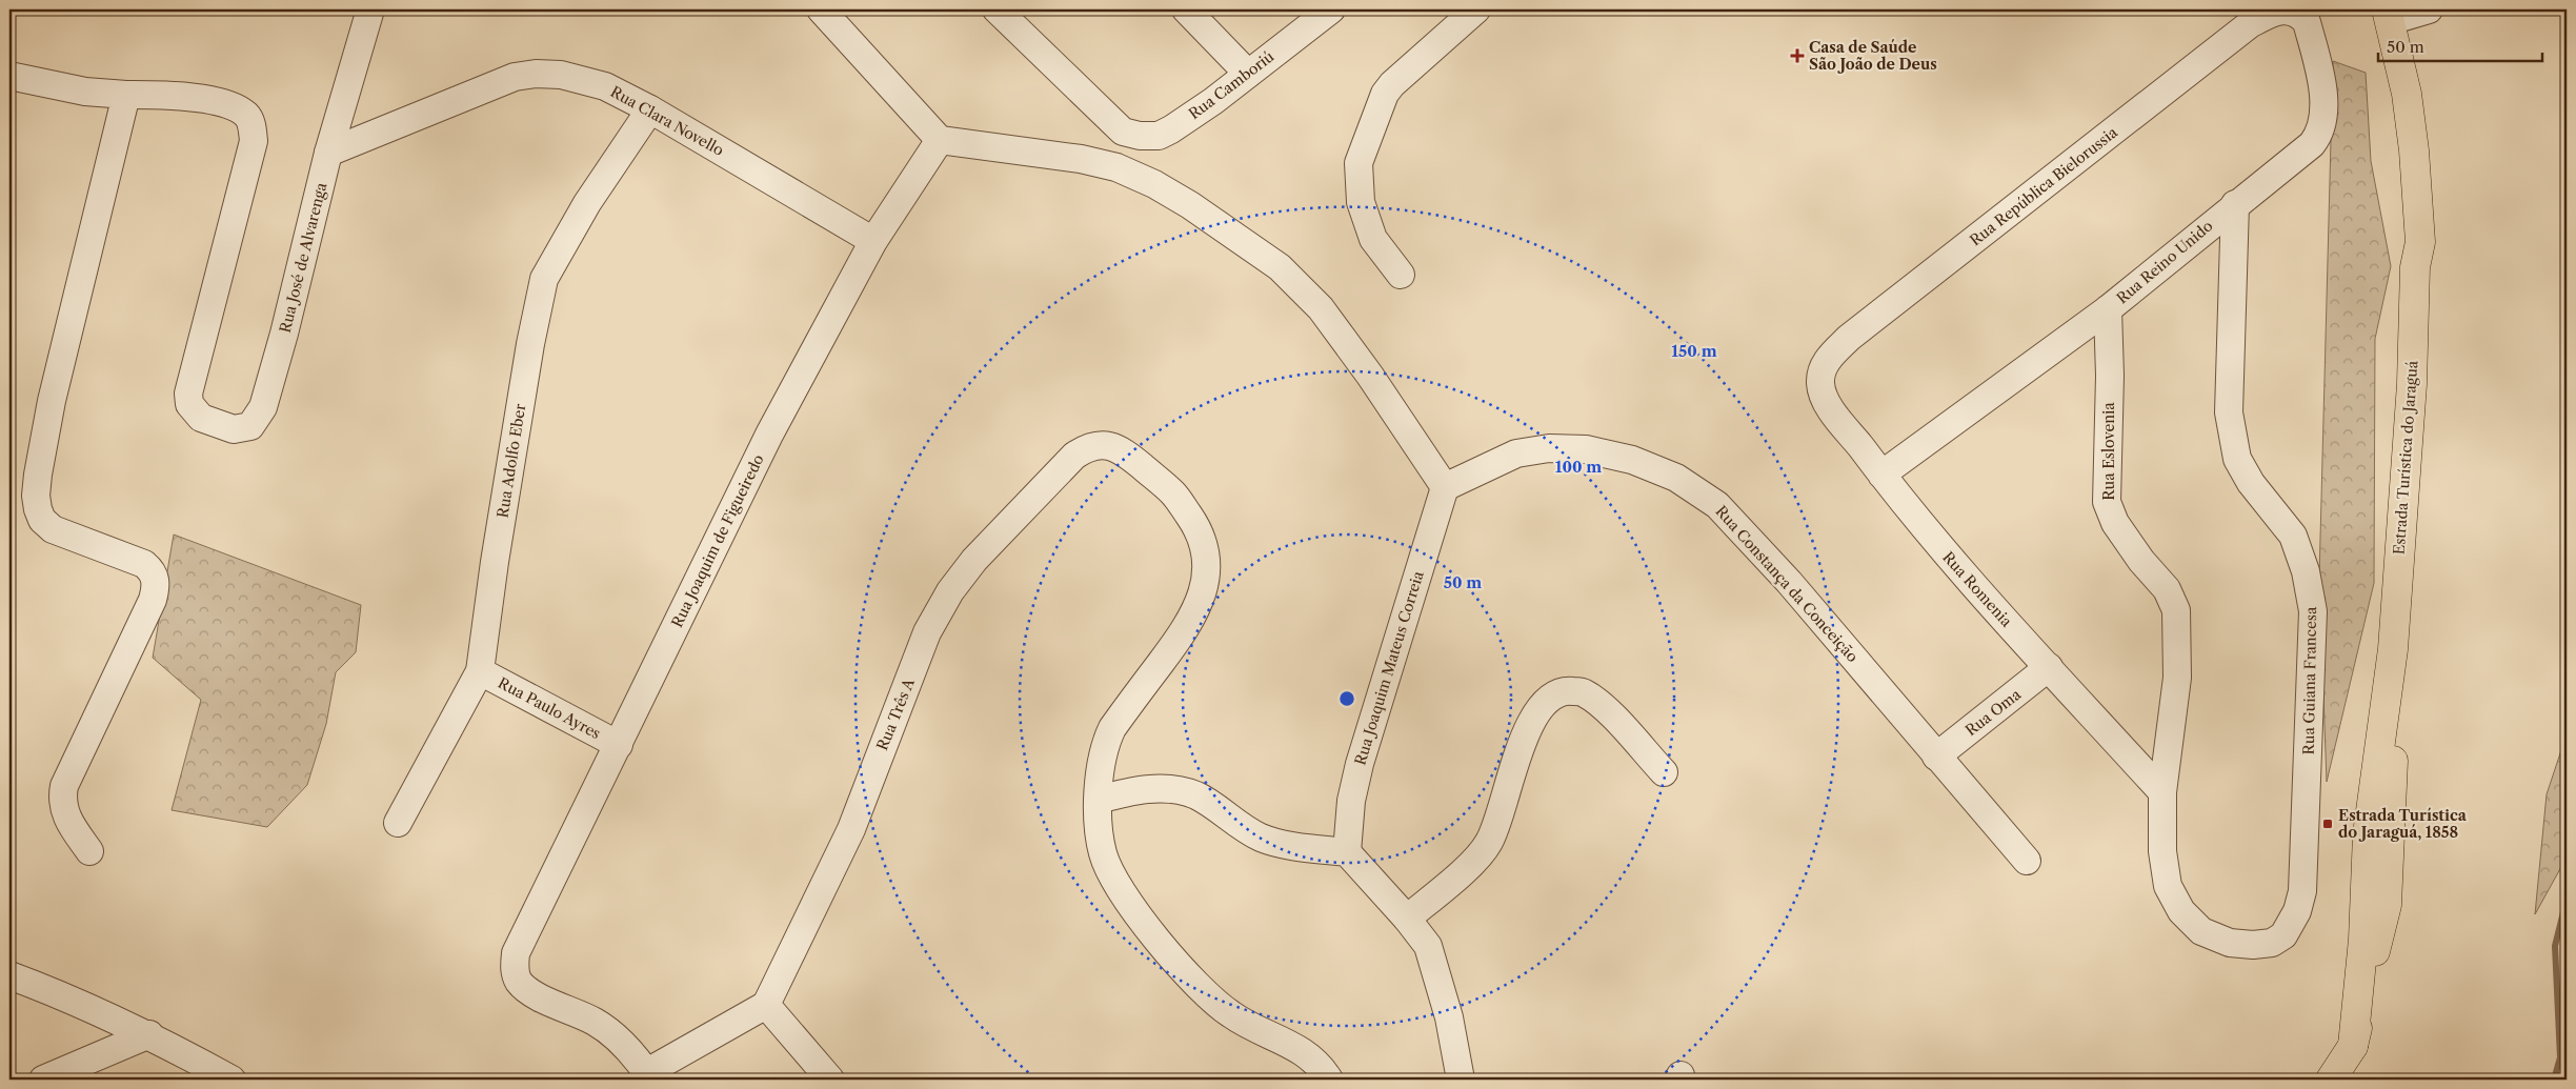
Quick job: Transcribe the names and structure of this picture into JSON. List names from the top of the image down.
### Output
{
  "streets": {
    "main road": ["Estrada Turística do Jaraguá"],
    "street": [
      "Rua Camboriú",
      "Rua Clara Novello",
      "Rua República Bielorussia",
      "Rua José de Alvarenga",
      "Rua Reino Unido",
      "Rua Eslovenia",
      "Rua Adolfo Eber",
      "Rua Joaquim de Figueiredo",
      "Rua Constança da Conceição",
      "Rua Romenia",
      "Rua Joaquim Mateus Correia",
      "Rua Guiana Francesa",
      "Rua Paulo Ayres",
      "Rua Oma",
      "Rua Três A"
    ]
  },
  "crossings": [
    ["Rua Clara Novello", "Rua José de Alvarenga"],
    ["Rua Clara Novello", "Rua Adolfo Eber"],
    ["Rua Clara Novello", "Rua Joaquim de Figueiredo"],
    ["Rua República Bielorussia", "Rua Reino Unido"],
    ["Rua República Bielorussia", "Rua Romenia"],
    ["Rua Reino Unido", "Rua Eslovenia"],
    ["Rua Reino Unido", "Rua Romenia"],
    ["Rua Reino Unido", "Rua Guiana Francesa"],
    ["Rua Eslovenia", "Rua Romenia"],
    ["Rua Eslovenia", "Rua Guiana Francesa"],
    ["Rua Adolfo Eber", "Rua Paulo Ayres"],
    ["Rua Joaquim de Figueiredo", "Rua Paulo Ayres"],
    ["Rua Constança da Conceição", "Rua Joaquim Mateus Correia"],
    ["Rua Constança da Conceição", "Rua Oma"],
    ["Rua Romenia", "Rua Guiana Francesa"],
    ["Rua Romenia", "Rua Oma"]
  ],
  "places": {
    "health": ["Casa de Saúde São João de Deus"],
    "transit": ["Estrada Turística do Jaraguá, 1858"]
  },
  "scale_bar": "50 m",
  "rings": ["150 m", "100 m", "50 m"]
}
